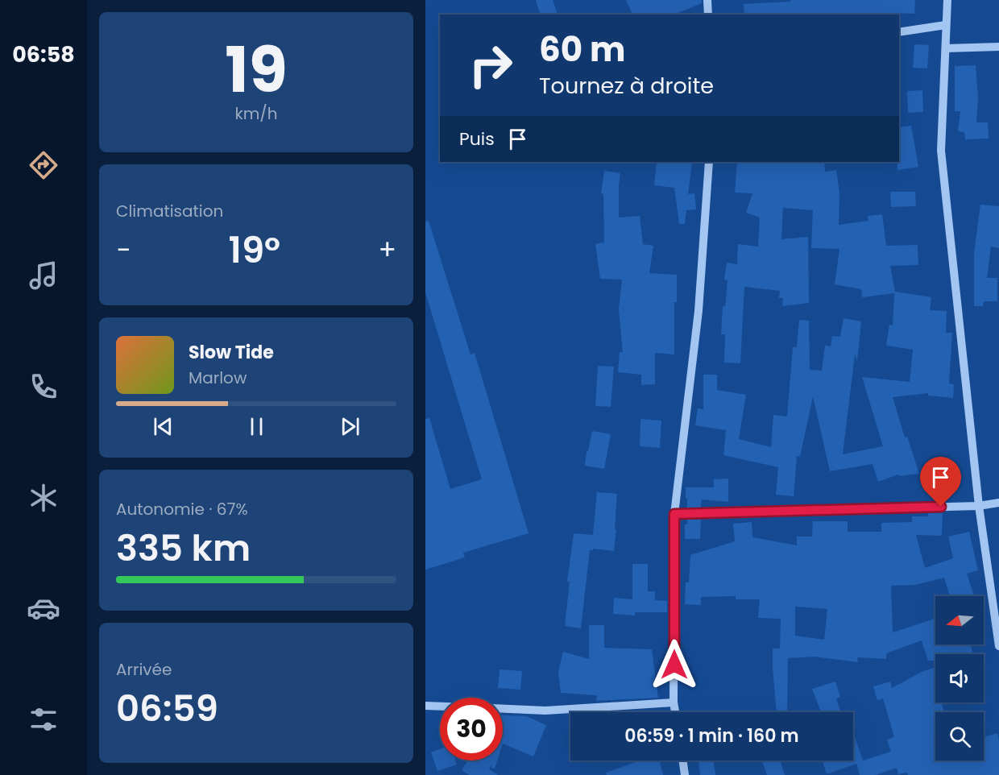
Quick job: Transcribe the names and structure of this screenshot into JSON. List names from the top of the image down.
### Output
{
  "north": "left",
  "page": {
    "tabs": "06:58",
    "tile": [
      ["19", "km/h"],
      "Climatisation",
      ["Autonomie · 67%", "335 km"],
      ["Arrivée", "06:59"]
    ],
    "turn": ["60 m", "Tournez à droite"],
    "then": "Puis",
    "heat": ["−", "19°", "+"],
    "song": ["Slow Tide", "Marlow"],
    "limit": "30",
    "trip": "06:59 · 1 min · 160 m"
  }
}
